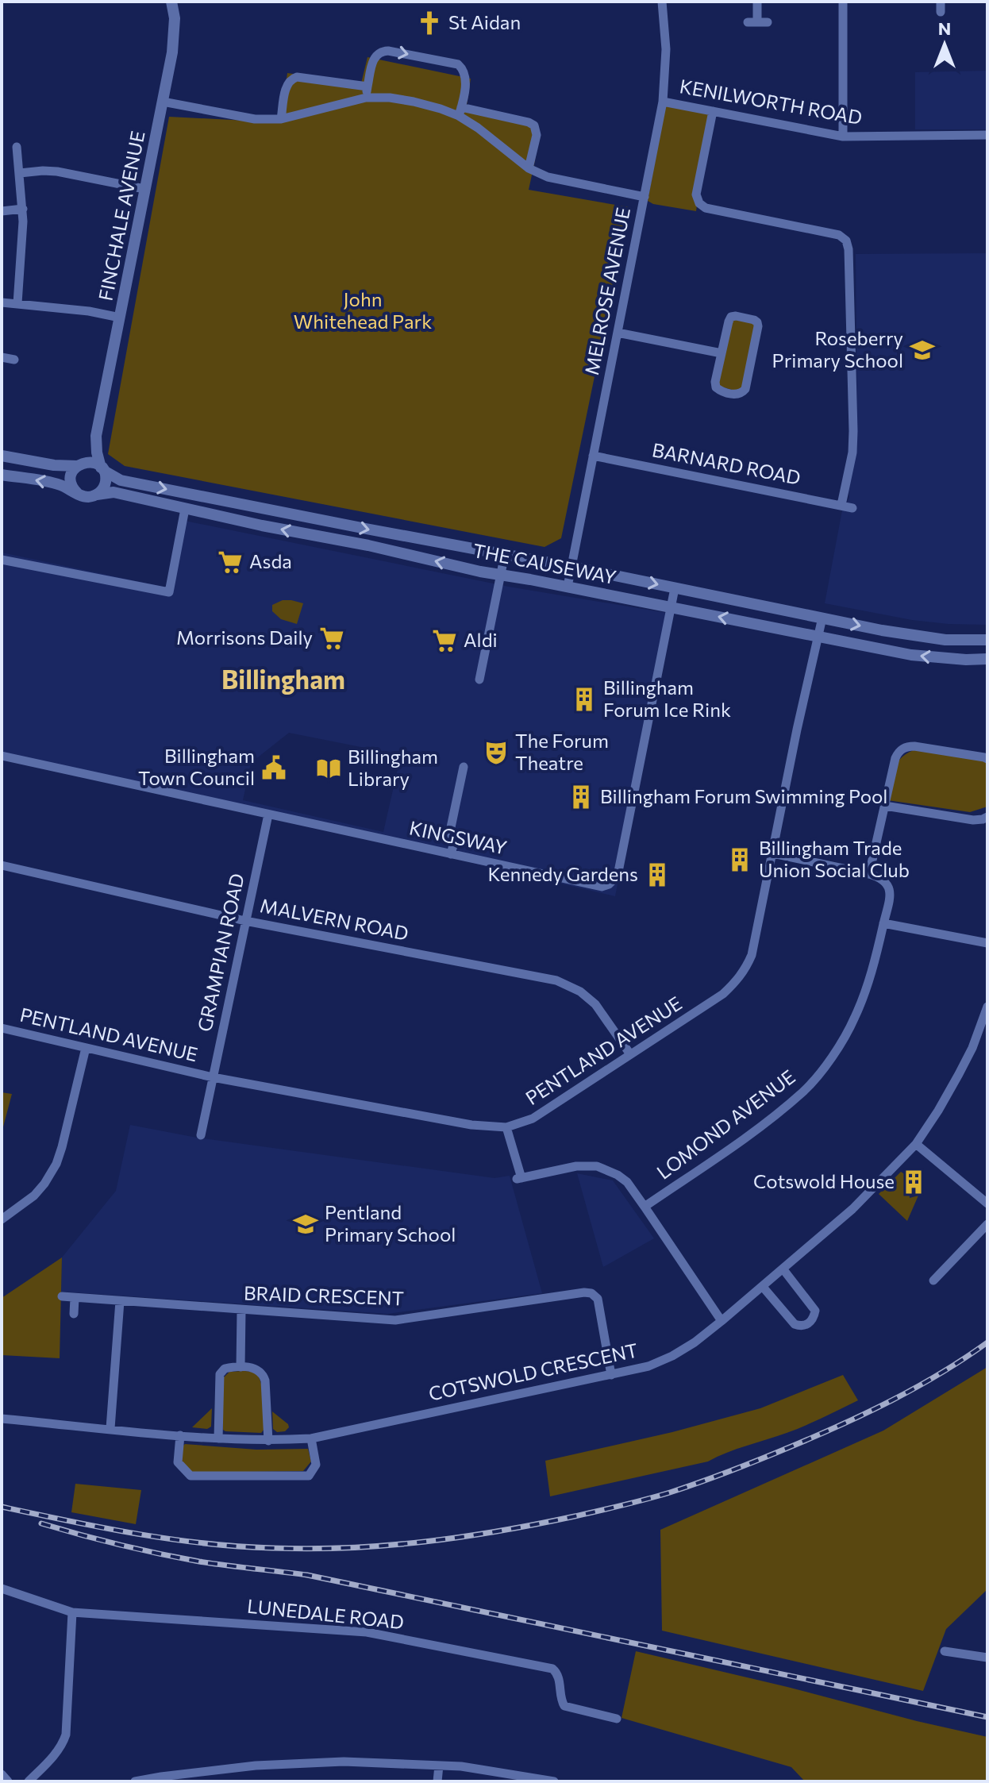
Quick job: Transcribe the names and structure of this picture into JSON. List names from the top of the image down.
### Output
{
  "streets": {
    "street": [
      "KENILWORTH ROAD",
      "FINCHALE AVENUE",
      "MELROSE AVENUE",
      "BARNARD ROAD",
      "THE CAUSEWAY",
      "KINGSWAY",
      "MALVERN ROAD",
      "GRAMPIAN ROAD",
      "PENTLAND AVENUE",
      "LOMOND AVENUE",
      "BRAID CRESCENT",
      "COTSWOLD CRESCENT",
      "LUNEDALE ROAD"
    ]
  },
  "crossings": [
    ["KENILWORTH ROAD", "MELROSE AVENUE"],
    ["FINCHALE AVENUE", "THE CAUSEWAY"],
    ["MELROSE AVENUE", "BARNARD ROAD"],
    ["MELROSE AVENUE", "THE CAUSEWAY"],
    ["THE CAUSEWAY", "KINGSWAY"],
    ["THE CAUSEWAY", "PENTLAND AVENUE"],
    ["KINGSWAY", "GRAMPIAN ROAD"],
    ["MALVERN ROAD", "GRAMPIAN ROAD"],
    ["MALVERN ROAD", "PENTLAND AVENUE"],
    ["GRAMPIAN ROAD", "PENTLAND AVENUE"],
    ["BRAID CRESCENT", "COTSWOLD CRESCENT"]
  ],
  "districts": ["Billingham"],
  "parks": ["John Whitehead Park"],
  "places": {
    "church": ["St Aidan"],
    "school or university": ["Roseberry Primary School", "Pentland Primary School"],
    "supermarket": ["Asda", "Morrisons Daily", "Aldi"],
    "building": [
      "Billingham Forum Ice Rink",
      "Billingham Forum Swimming Pool",
      "Billingham Trade Union Social Club",
      "Kennedy Gardens",
      "Cotswold House"
    ],
    "theatre": ["The Forum Theatre"],
    "public building": ["Billingham Town Council"],
    "library": ["Billingham Library"]
  },
  "north": "top"
}
